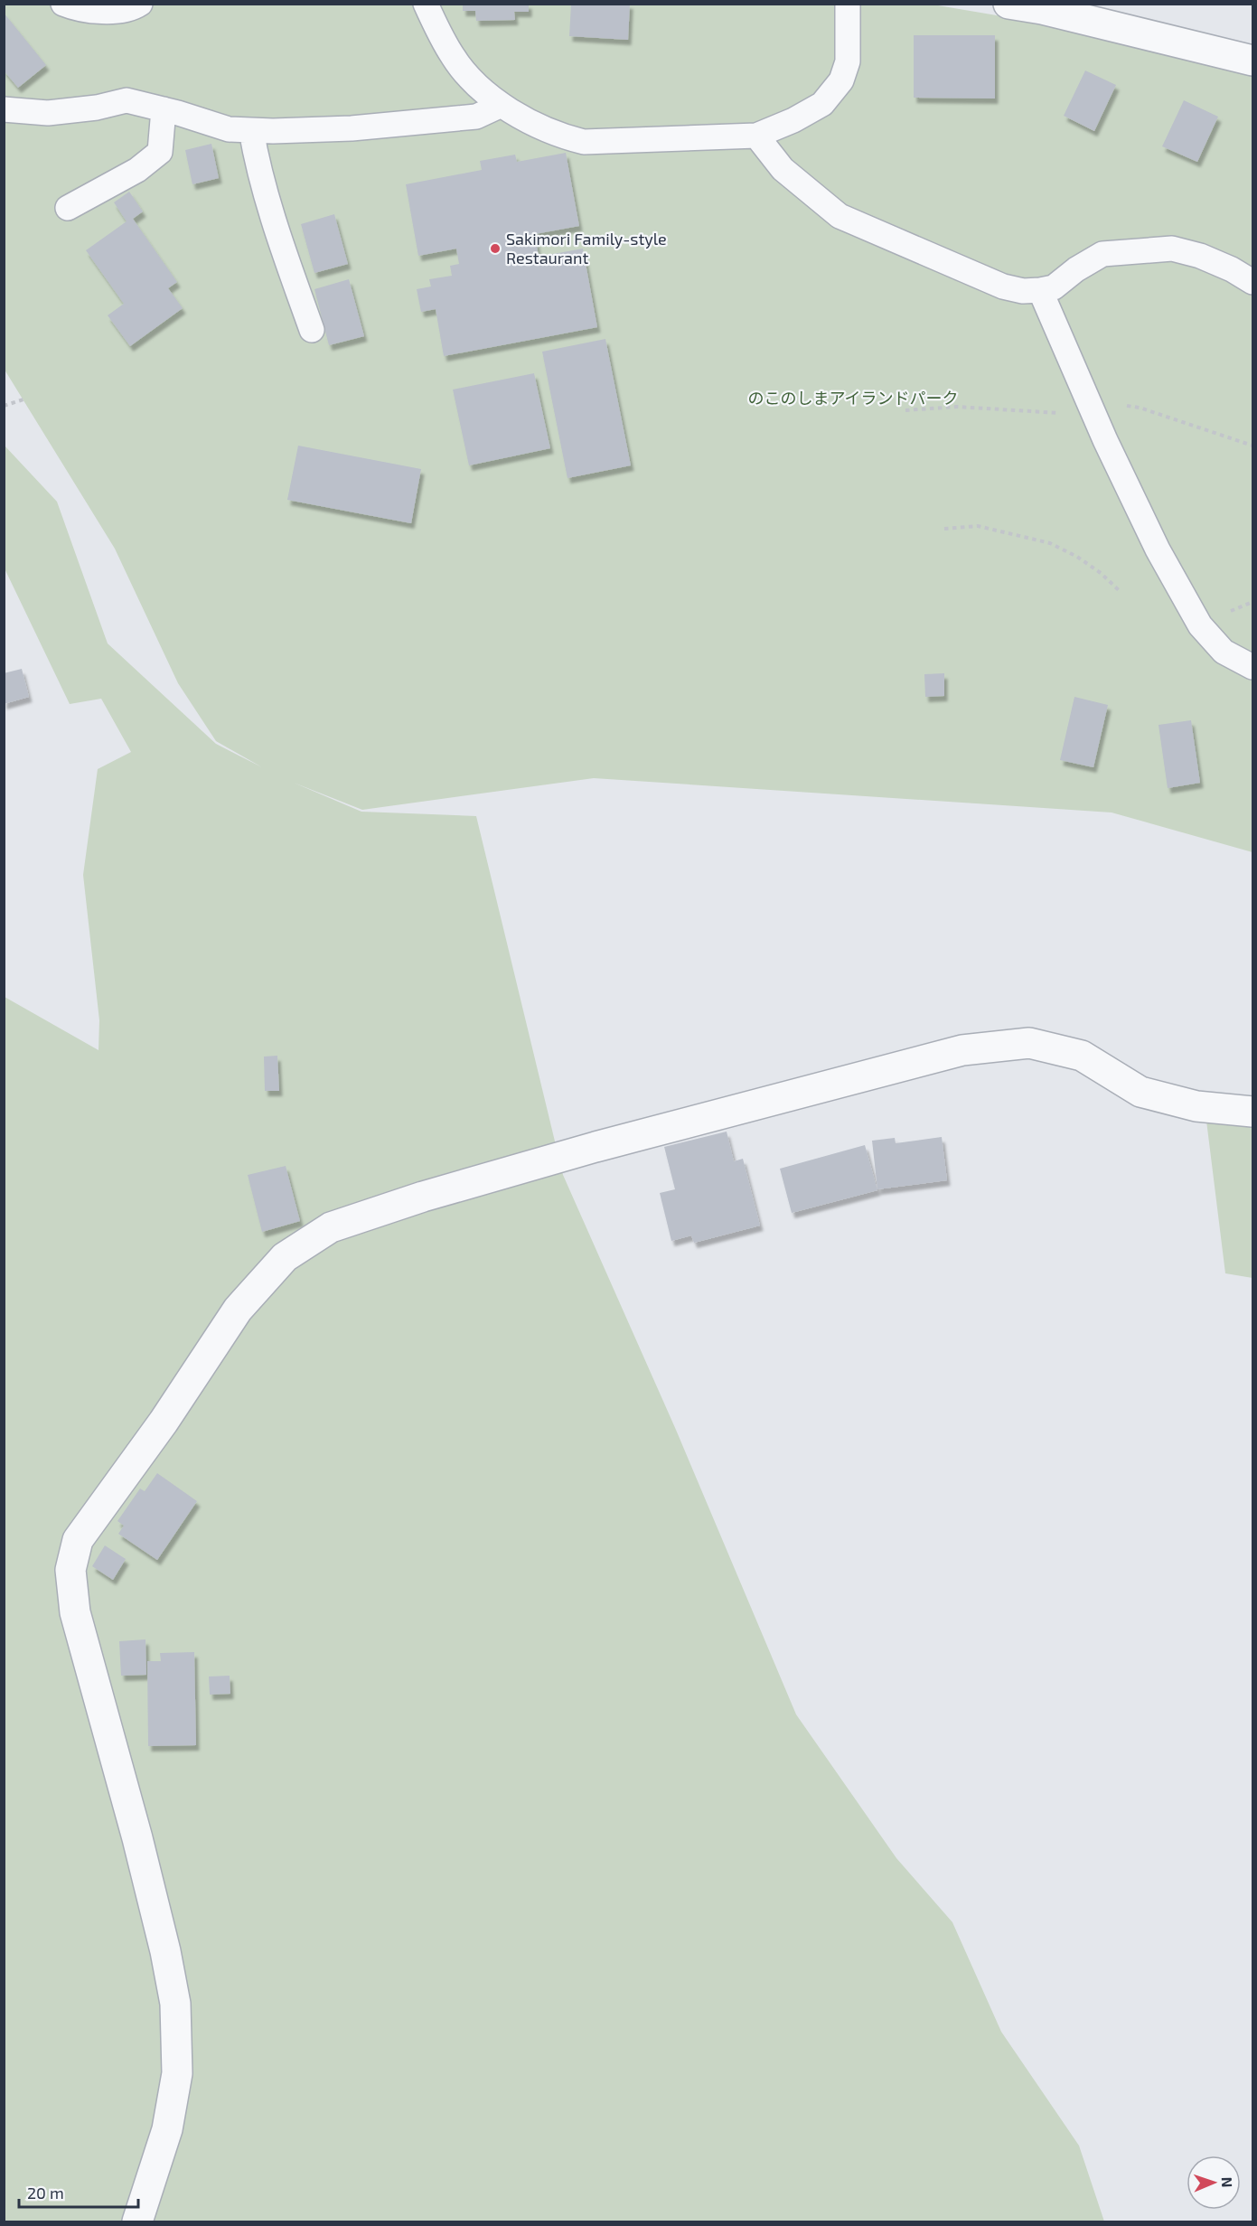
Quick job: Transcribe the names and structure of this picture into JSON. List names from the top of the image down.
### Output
{
  "parks": ["のこのしまアイランドパーク"],
  "places": ["Sakimori Family-style Restaurant"],
  "scale_bar": "20 m",
  "north": "right"
}
